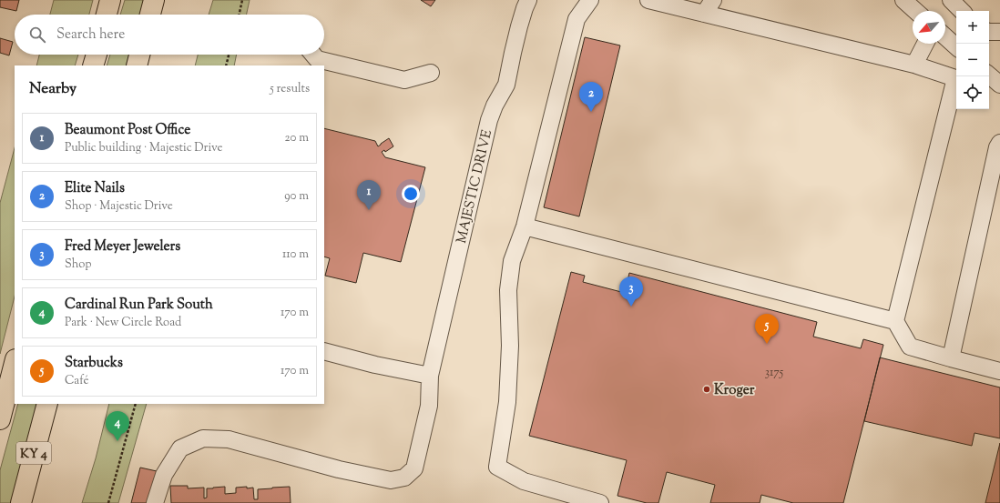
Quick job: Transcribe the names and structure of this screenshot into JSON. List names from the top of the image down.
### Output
{
  "streets": {
    "highway": ["KY 4"],
    "street": ["MAJESTIC DRIVE"]
  },
  "places": ["Kroger"],
  "house_numbers": ["3175"],
  "north": "bottom left",
  "page": {
    "map_buttons": ["+", "−"],
    "search": "Search here",
    "heading": ["Nearby", "5 results"],
    "pins": [
      "2",
      "1",
      "3",
      "5",
      "4"
    ],
    "list": [
      {
        "mark": "1",
        "name": "Beaumont Post Office",
        "note": "Public building · Majestic Drive",
        "value": "20 m"
      },
      {
        "mark": "2",
        "name": "Elite Nails",
        "note": "Shop · Majestic Drive",
        "value": "90 m"
      },
      {
        "mark": "3",
        "name": "Fred Meyer Jewelers",
        "note": "Shop",
        "value": "110 m"
      },
      {
        "mark": "4",
        "name": "Cardinal Run Park South",
        "note": "Park · New Circle Road",
        "value": "170 m"
      },
      {
        "mark": "5",
        "name": "Starbucks",
        "note": "Café",
        "value": "170 m"
      }
    ]
  }
}
